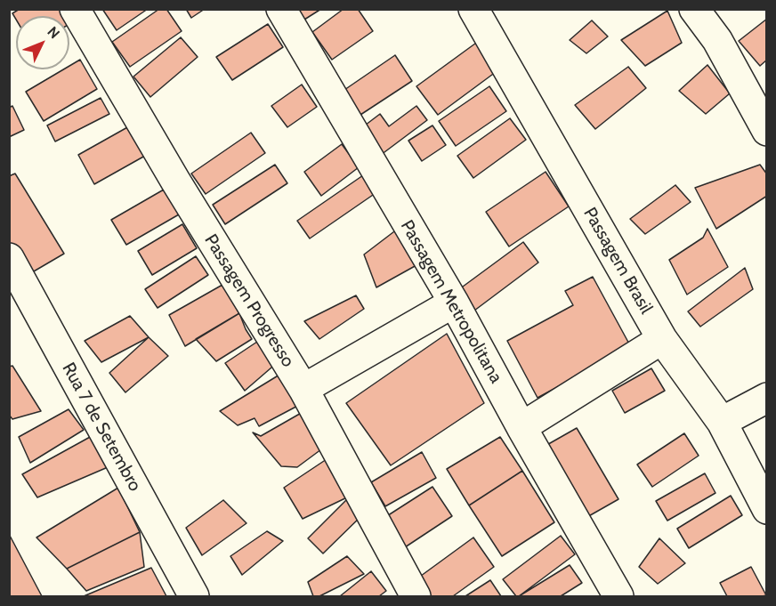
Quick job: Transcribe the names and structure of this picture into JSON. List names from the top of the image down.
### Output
{
  "streets": {
    "street": [
      "Passagem Brasil",
      "Passagem Progresso",
      "Passagem Metropolitana",
      "Rua 7 de Setembro"
    ]
  },
  "north": "top right"
}
